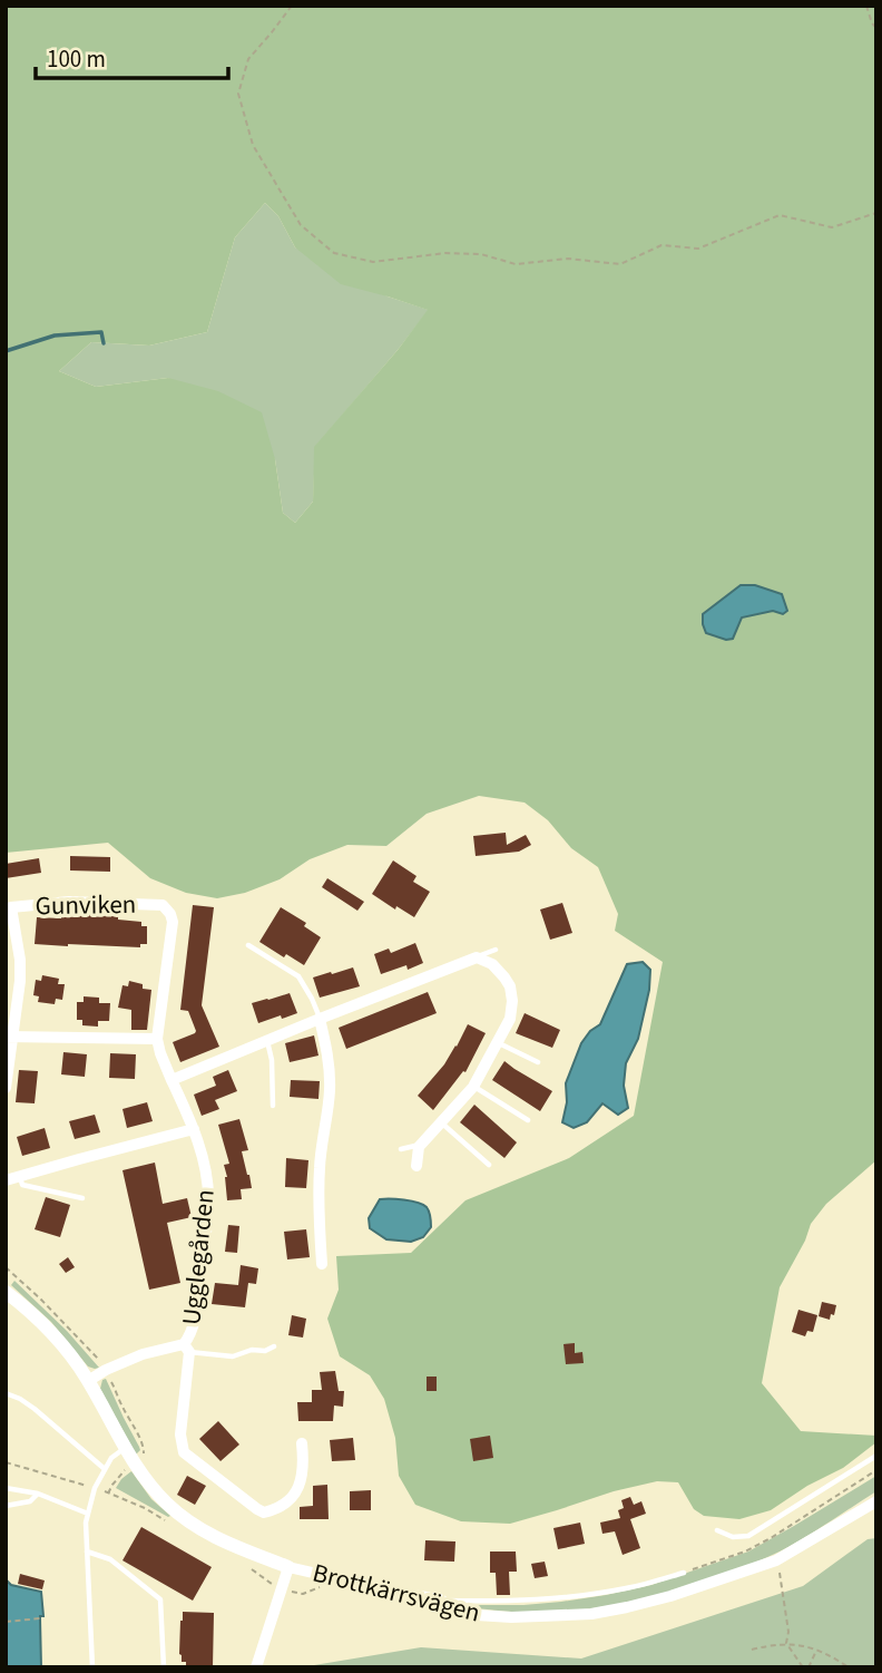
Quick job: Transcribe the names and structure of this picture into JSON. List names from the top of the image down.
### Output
{
  "streets": {
    "street": ["Gunviken", "Ugglegården", "Brottkärrsvägen"]
  },
  "crossings": [
    ["Gunviken", "Ugglegården"],
    ["Ugglegården", "Brottkärrsvägen"]
  ],
  "scale_bar": "100 m"
}
